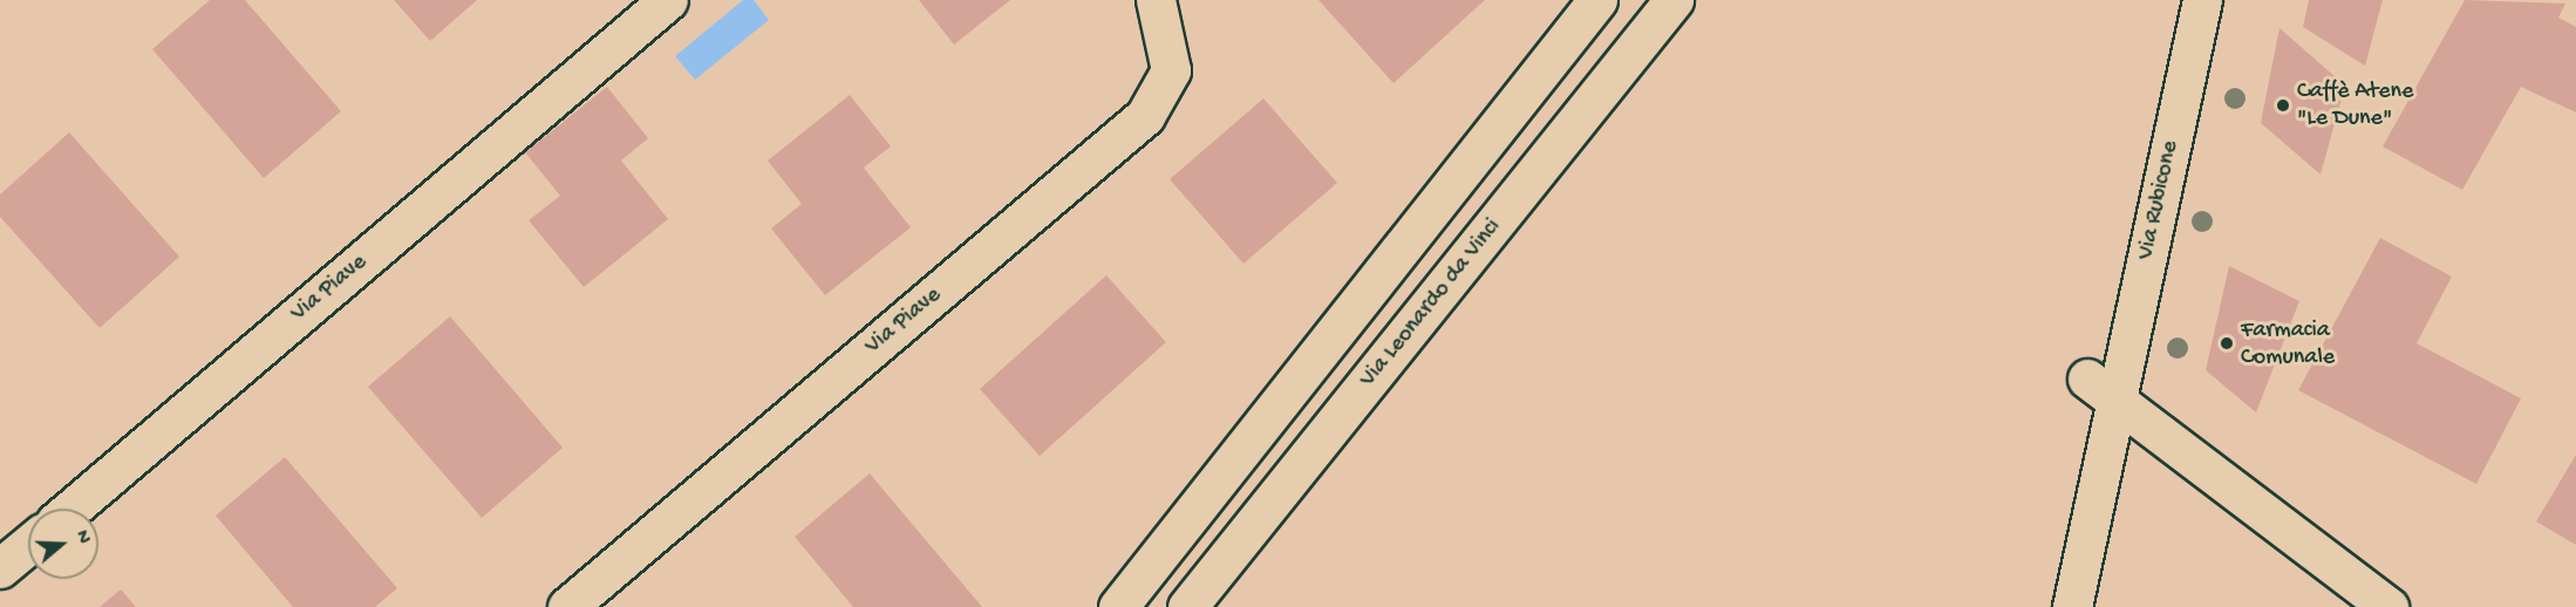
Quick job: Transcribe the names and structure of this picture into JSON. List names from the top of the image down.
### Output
{
  "streets": {
    "street": ["Via Rubicone", "Via Piave", "Via Leonardo da Vinci"]
  },
  "places": ["Caffè Atene \"Le Dune\"", "Farmacia Comunale"],
  "north": "right"
}
